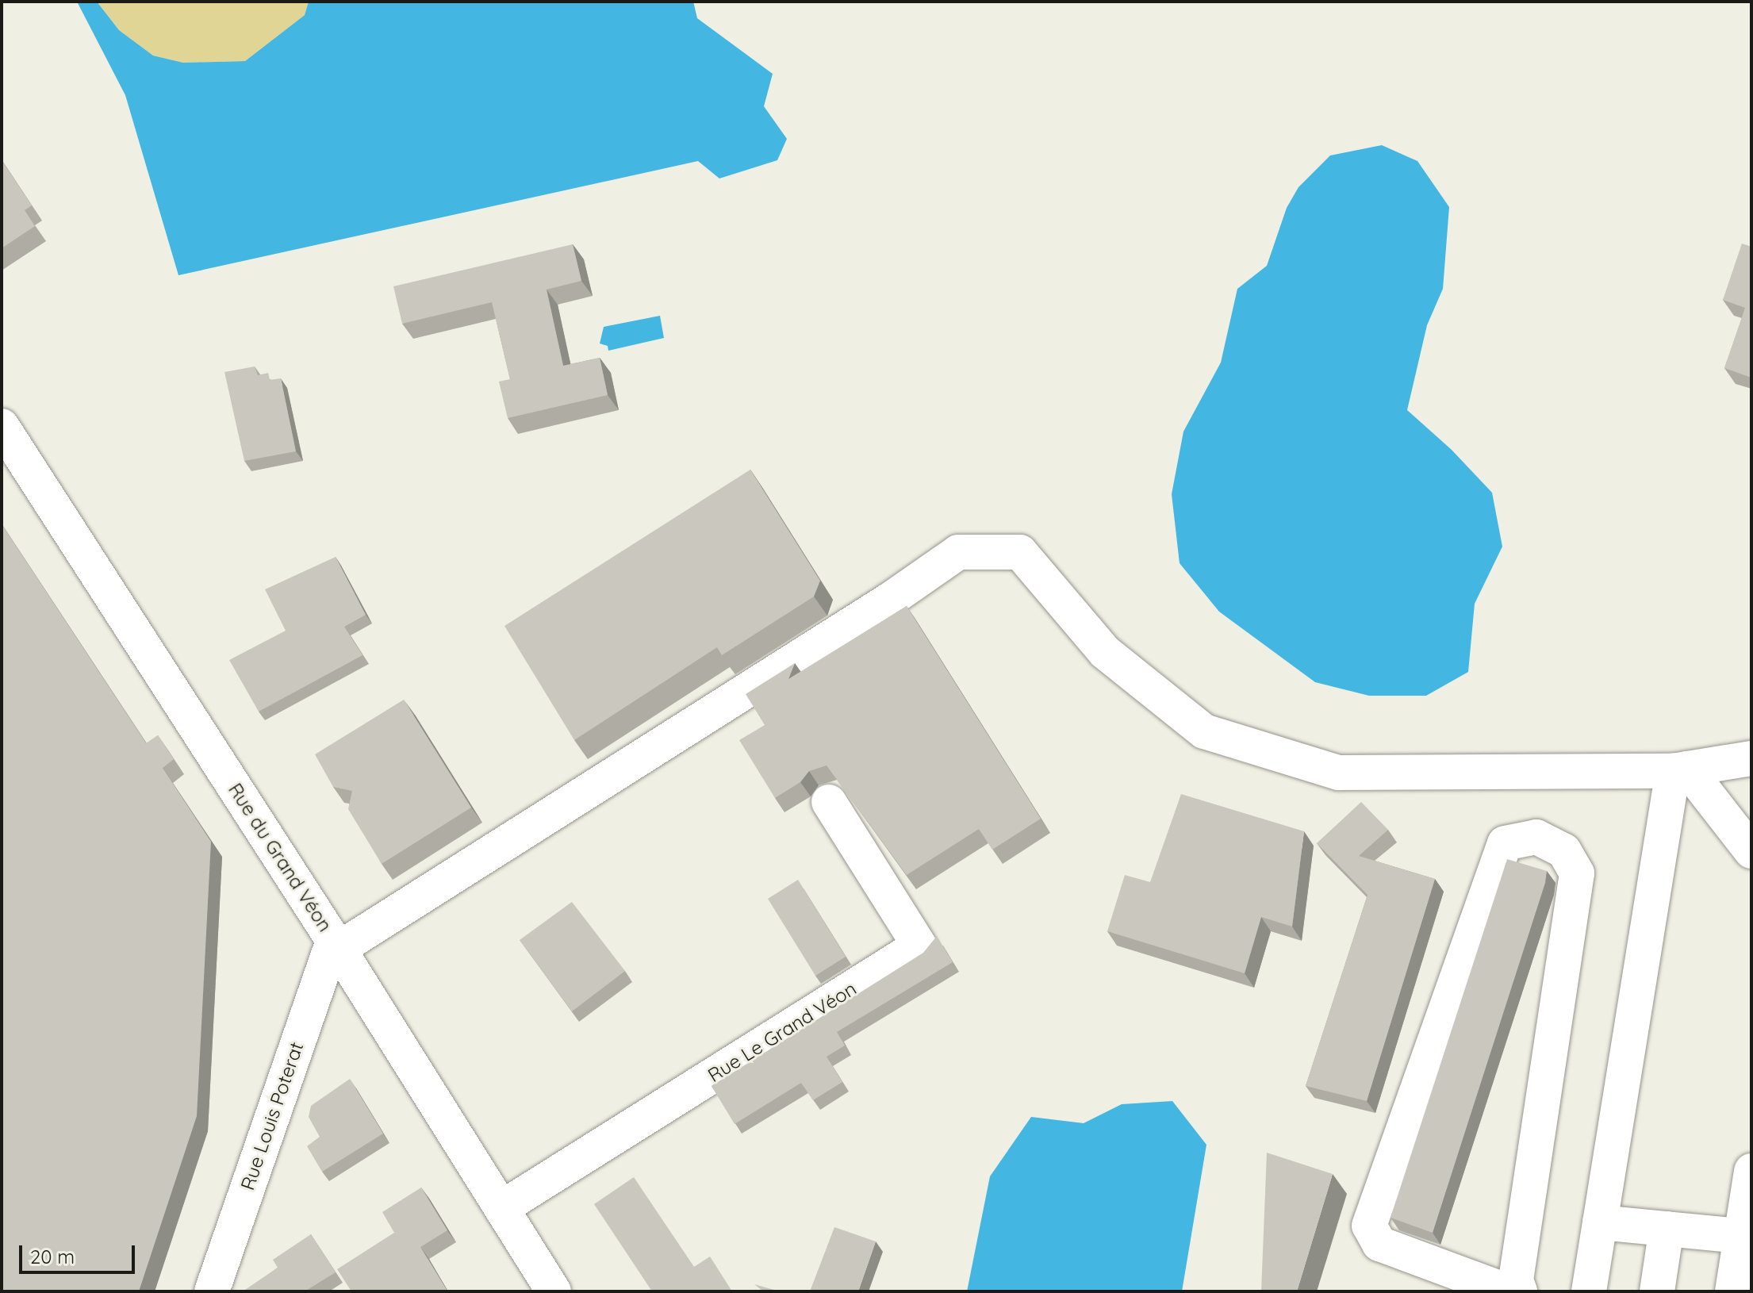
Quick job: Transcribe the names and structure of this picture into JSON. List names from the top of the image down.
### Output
{
  "streets": {
    "street": ["Rue du Grand Véon", "Rue Le Grand Véon", "Rue Louis Poterat"]
  },
  "crossings": [
    ["Rue du Grand Véon", "Rue Le Grand Véon"],
    ["Rue du Grand Véon", "Rue Louis Poterat"]
  ],
  "scale_bar": "20 m"
}
